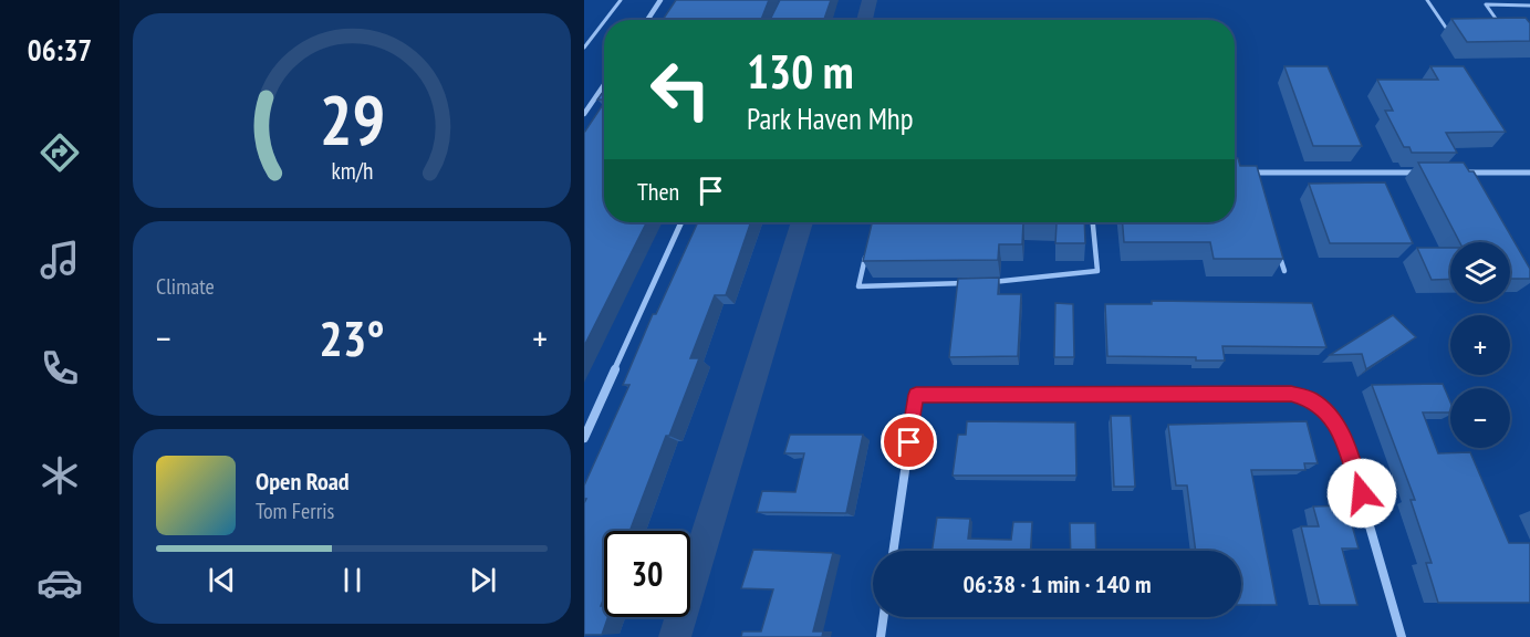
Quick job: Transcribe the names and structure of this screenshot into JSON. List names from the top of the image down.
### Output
{
  "page": {
    "tabs": "06:37",
    "turn": ["130 m", "Park Haven Mhp"],
    "then": "Then",
    "tile": "Climate",
    "map_buttons": ["+", "−"],
    "heat": ["−", "23°", "+"],
    "song": ["Open Road", "Tom Ferris"],
    "limit": "30",
    "trip": "06:38 · 1 min · 140 m",
    "gauge": ["29", "km/h"]
  }
}
